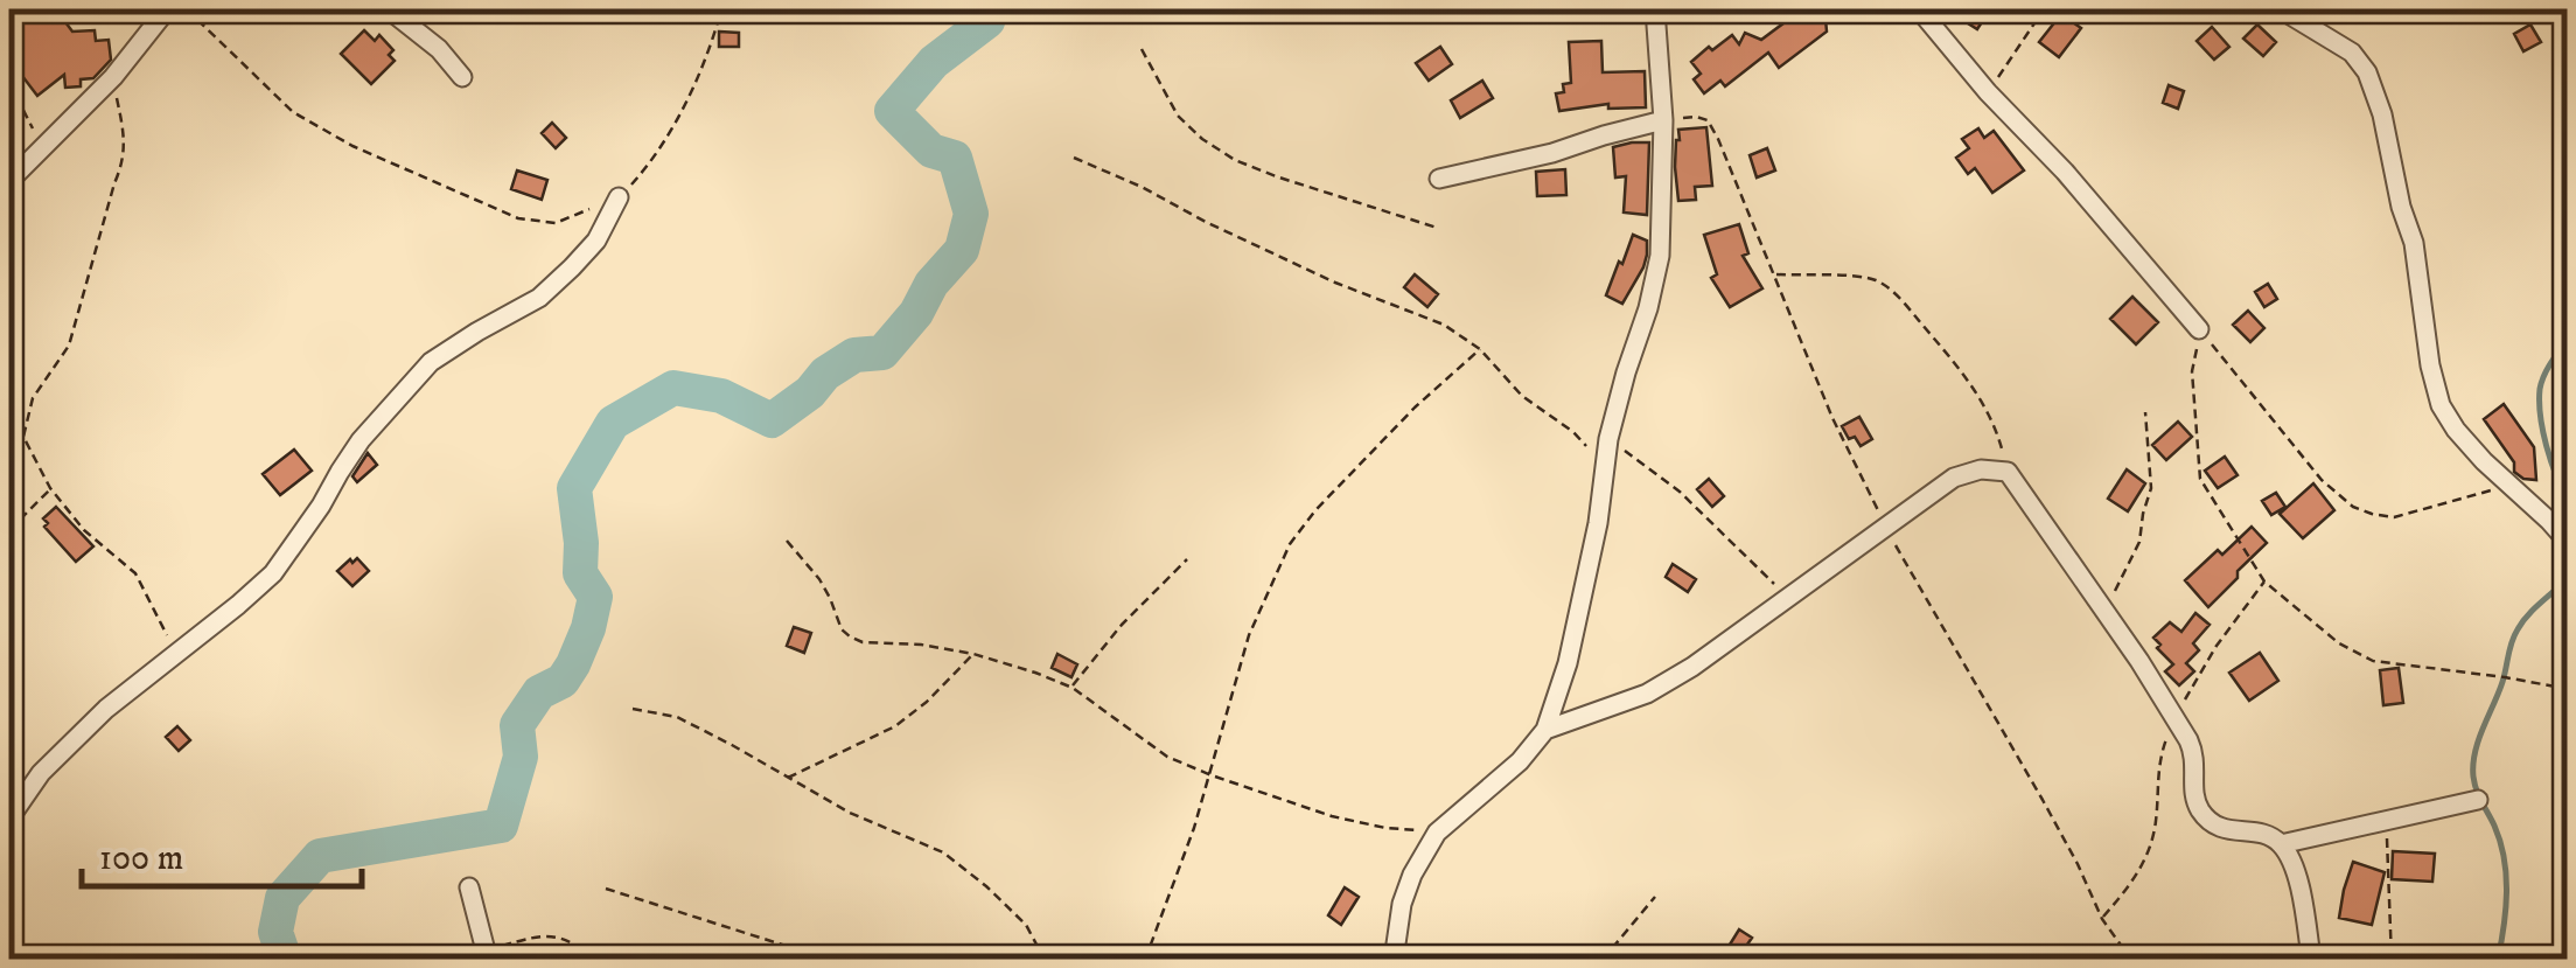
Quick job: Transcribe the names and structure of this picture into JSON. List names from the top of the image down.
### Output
{
  "scale_bar": "100 m"
}
